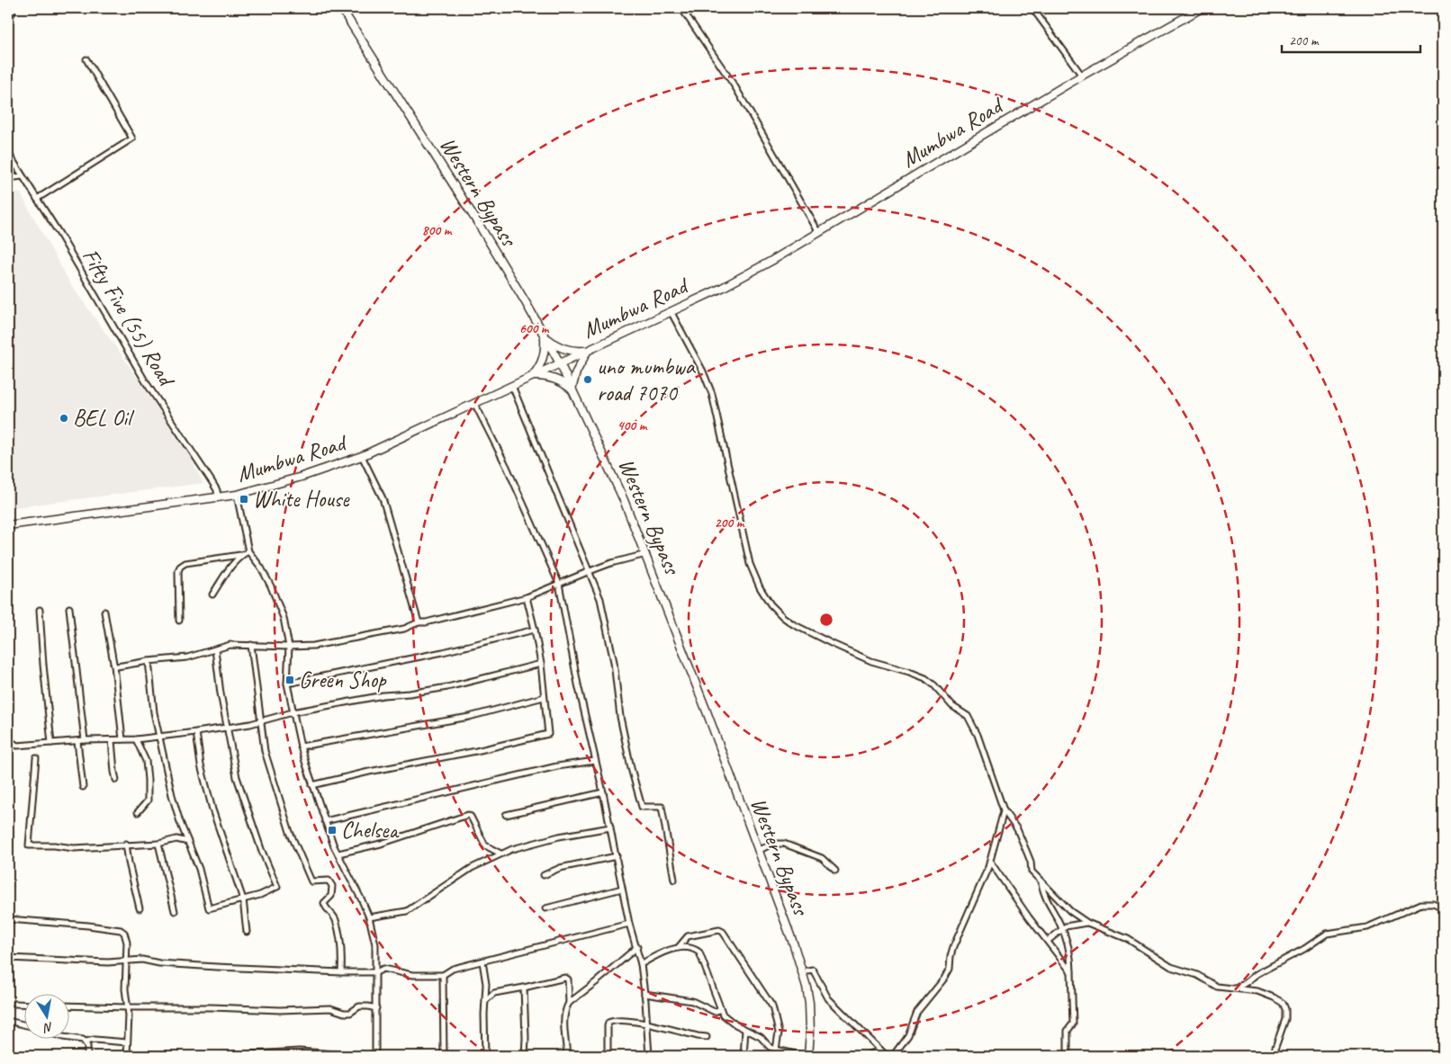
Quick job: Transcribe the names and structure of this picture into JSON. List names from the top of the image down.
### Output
{
  "streets": {
    "main road": ["Mumbwa Road", "Western Bypass"],
    "street": ["Fifty Five (55) Road"]
  },
  "crossings": [
    ["Mumbwa Road", "Western Bypass"],
    ["Mumbwa Road", "Fifty Five (55) Road"]
  ],
  "places": {
    "other": ["uno mumbwa road 7070", "BEL Oil"],
    "transit": ["White House", "Green Shop", "Chelsea"]
  },
  "scale_bar": "200 m",
  "north": "bottom",
  "rings": [
    "800 m",
    "600 m",
    "400 m",
    "200 m"
  ]
}
